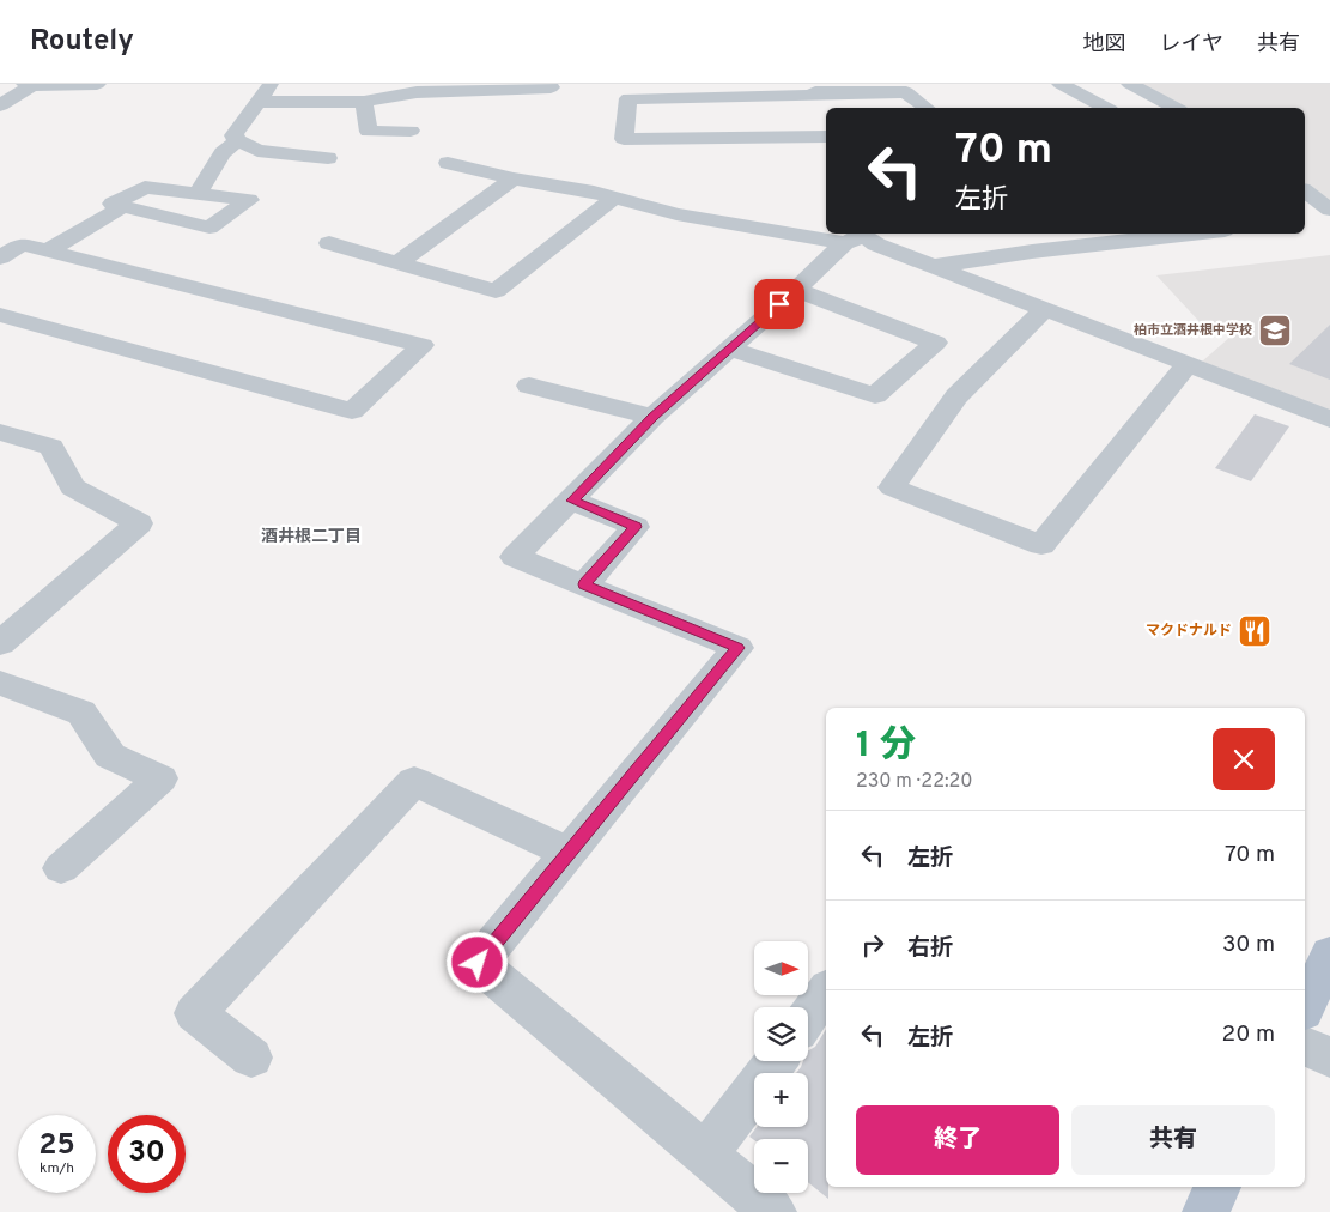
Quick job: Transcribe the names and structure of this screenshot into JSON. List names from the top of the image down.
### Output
{
  "districts": ["酒井根二丁目"],
  "places": {
    "school or university": ["柏市立酒井根中学校"],
    "restaurant": ["マクドナルド"]
  },
  "north": "right",
  "page": {
    "header": "Routely",
    "nav": ["地図", "レイヤ", "共有"],
    "turn": ["70 m", "左折"],
    "heading": ["1 分", "230 m · 22:20"],
    "list": [
      {
        "name": "左折",
        "value": "70 m"
      },
      {
        "name": "右折",
        "value": "30 m"
      },
      {
        "name": "左折",
        "value": "20 m"
      }
    ],
    "map_buttons": ["+", "−"],
    "buttons": ["終了", "共有"],
    "speed": "25 km/h",
    "limit": "30"
  }
}
